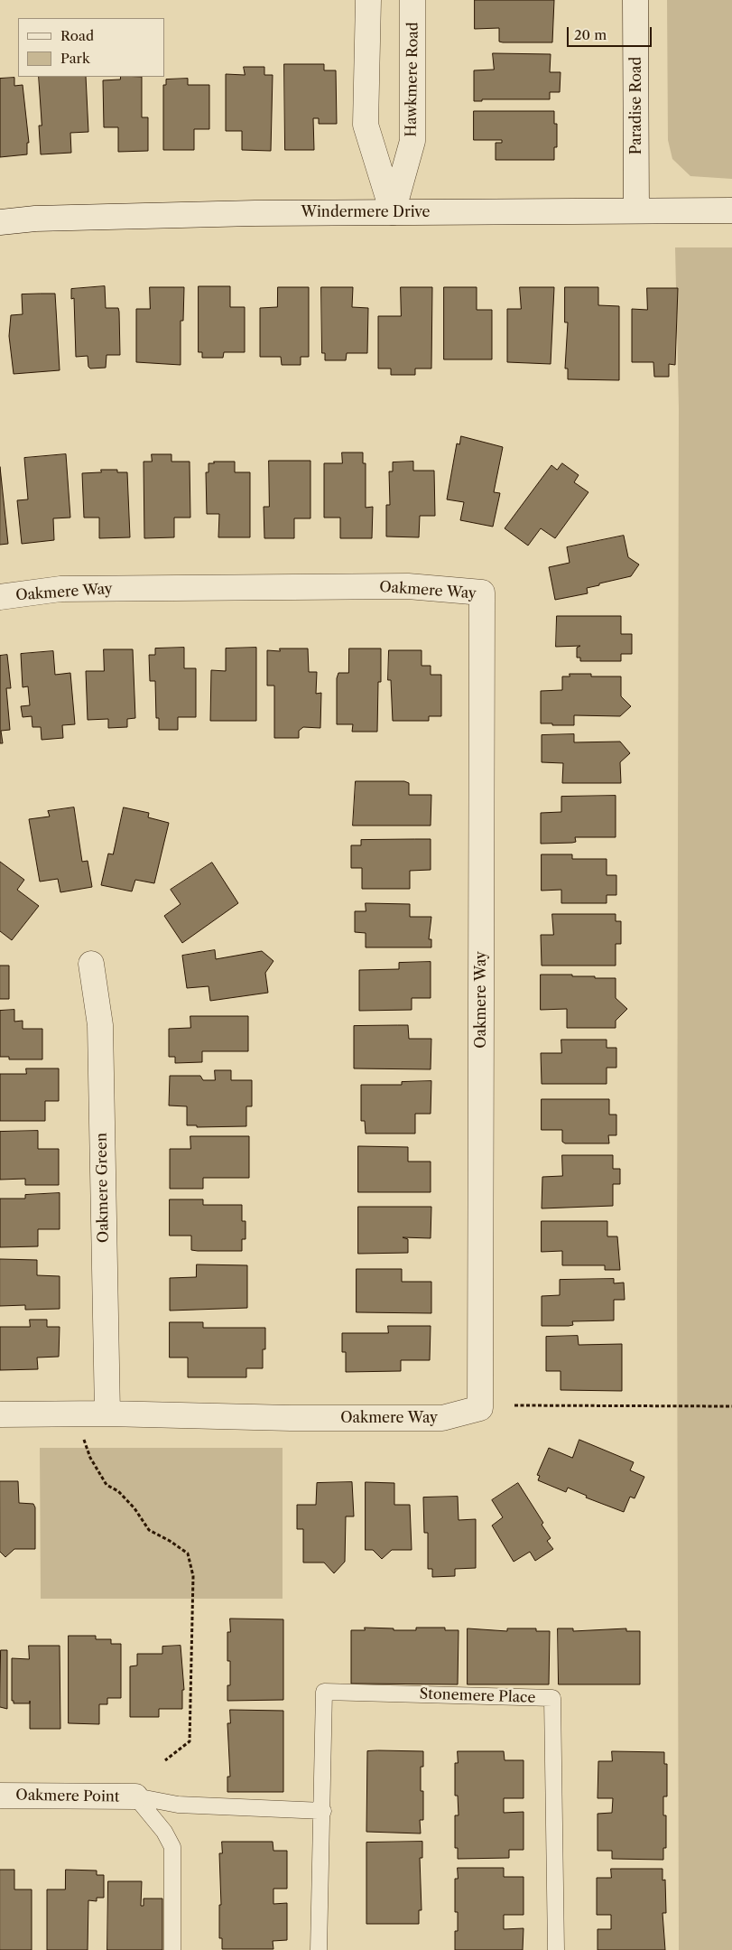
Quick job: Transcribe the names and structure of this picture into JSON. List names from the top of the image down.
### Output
{
  "streets": {
    "street": [
      "Hawkmere Road",
      "Paradise Road",
      "Windermere Drive",
      "Oakmere Way",
      "Oakmere Green",
      "Oakmere Point"
    ],
    "lane": ["Stonemere Place"]
  },
  "crossings": [
    ["Hawkmere Road", "Windermere Drive"],
    ["Paradise Road", "Windermere Drive"],
    ["Oakmere Way", "Oakmere Green"]
  ],
  "legend": ["Road", "Park"],
  "scale_bar": "20 m"
}
